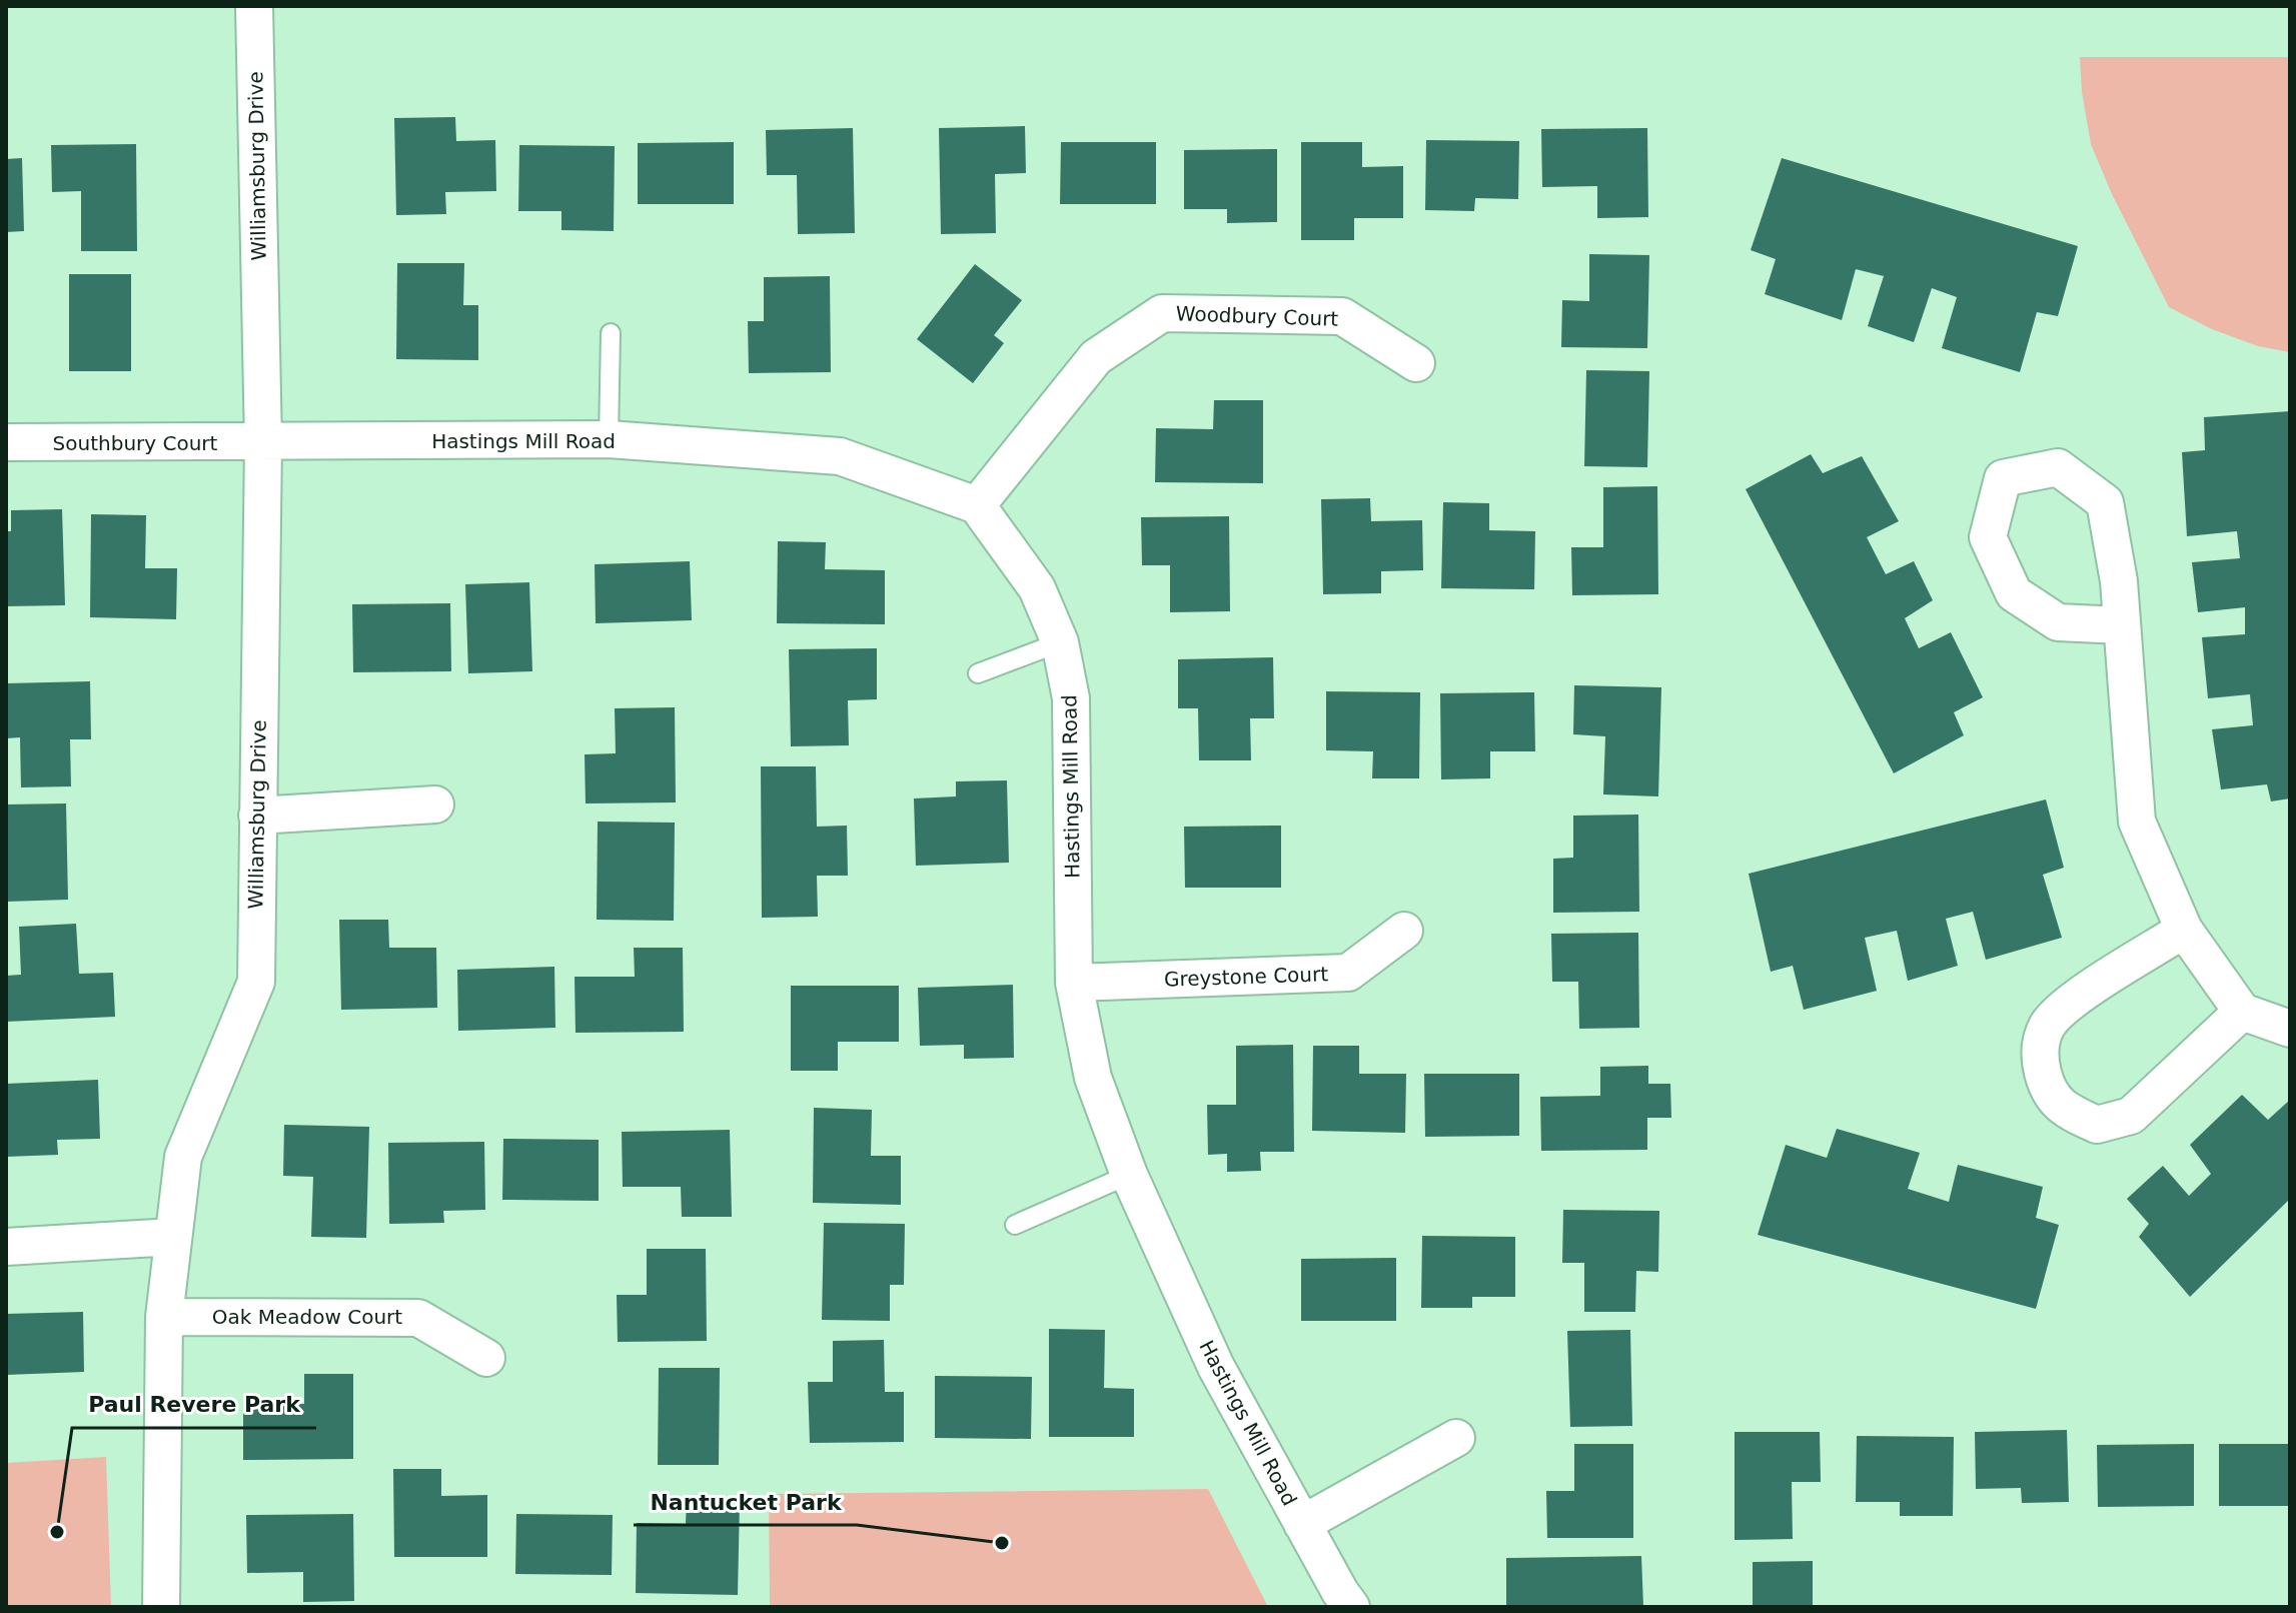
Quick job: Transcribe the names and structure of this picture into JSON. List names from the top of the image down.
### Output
{
  "streets": {
    "street": [
      "Williamsburg Drive",
      "Woodbury Court",
      "Hastings Mill Road",
      "Southbury Court",
      "Greystone Court",
      "Oak Meadow Court"
    ]
  },
  "crossings": [
    ["Williamsburg Drive", "Hastings Mill Road"],
    ["Williamsburg Drive", "Southbury Court"],
    ["Williamsburg Drive", "Oak Meadow Court"],
    ["Woodbury Court", "Hastings Mill Road"],
    ["Hastings Mill Road", "Southbury Court"],
    ["Hastings Mill Road", "Greystone Court"]
  ],
  "places": ["Paul Revere Park", "Nantucket Park"]
}
